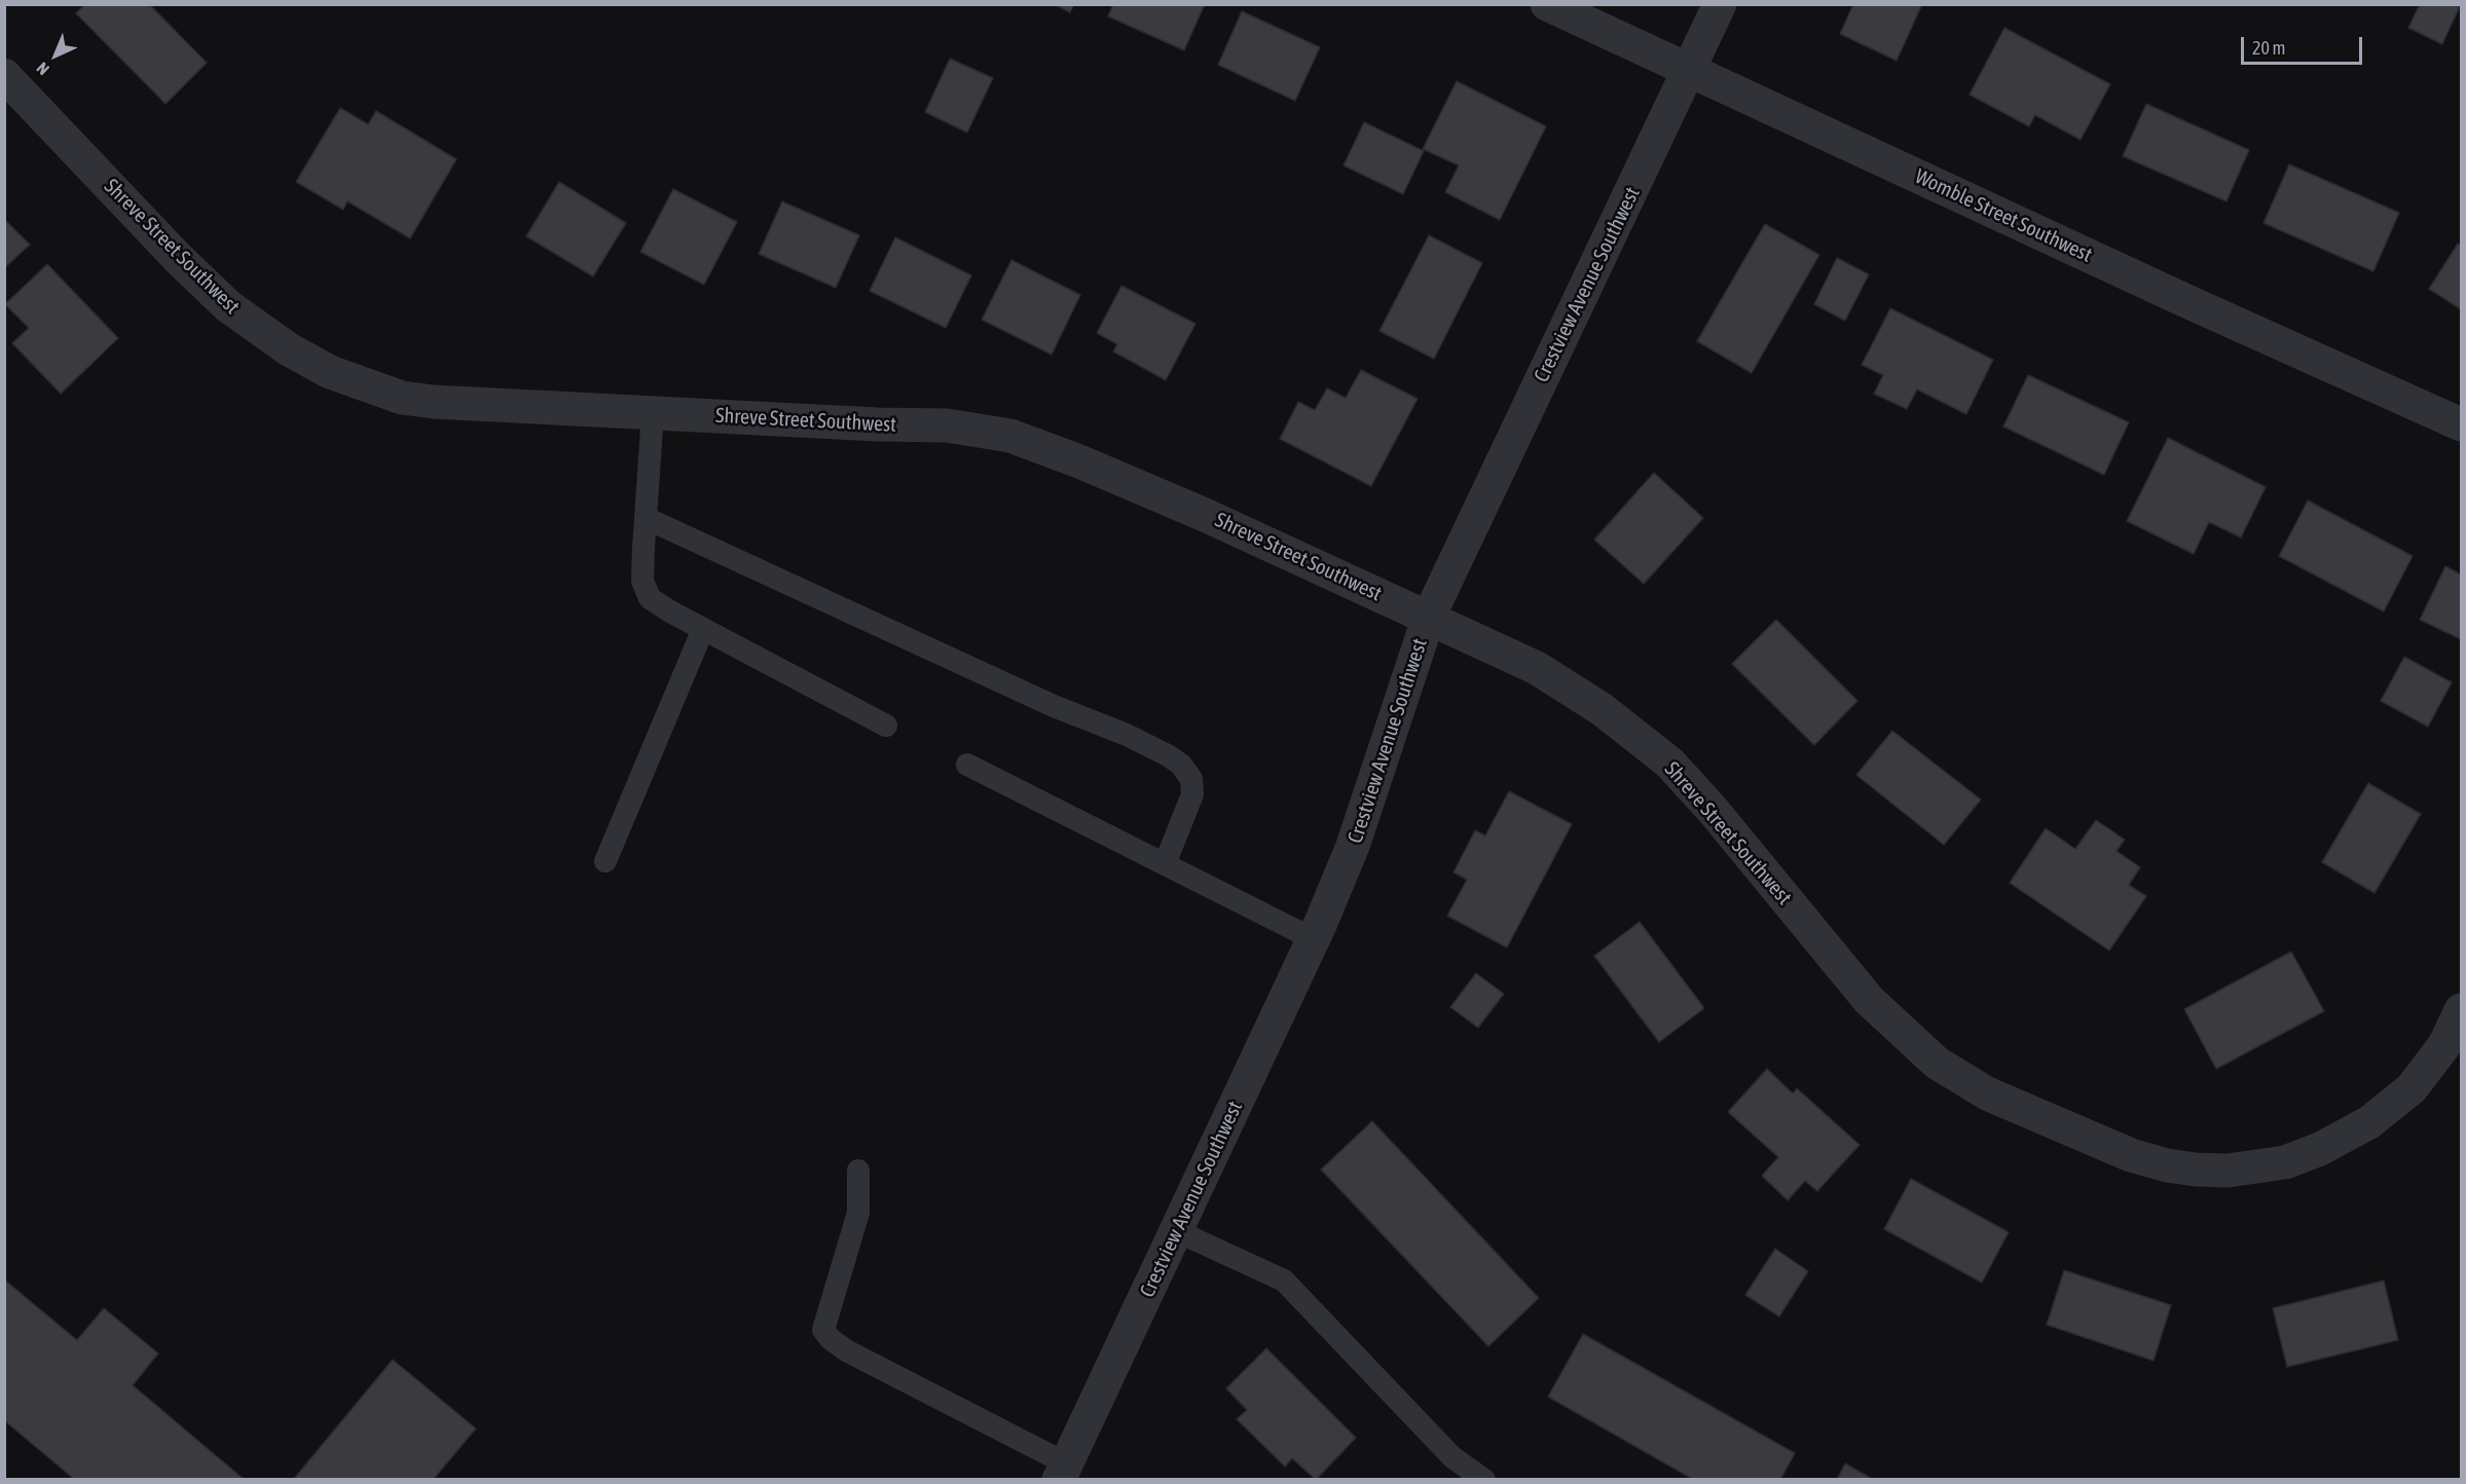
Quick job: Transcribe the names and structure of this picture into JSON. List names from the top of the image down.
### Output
{
  "streets": {
    "street": ["Womble Street Southwest", "Shreve Street Southwest", "Crestview Avenue Southwest"]
  },
  "crossings": [
    ["Womble Street Southwest", "Crestview Avenue Southwest"],
    ["Shreve Street Southwest", "Crestview Avenue Southwest"]
  ],
  "scale_bar": "20 m",
  "north": "bottom left"
}
